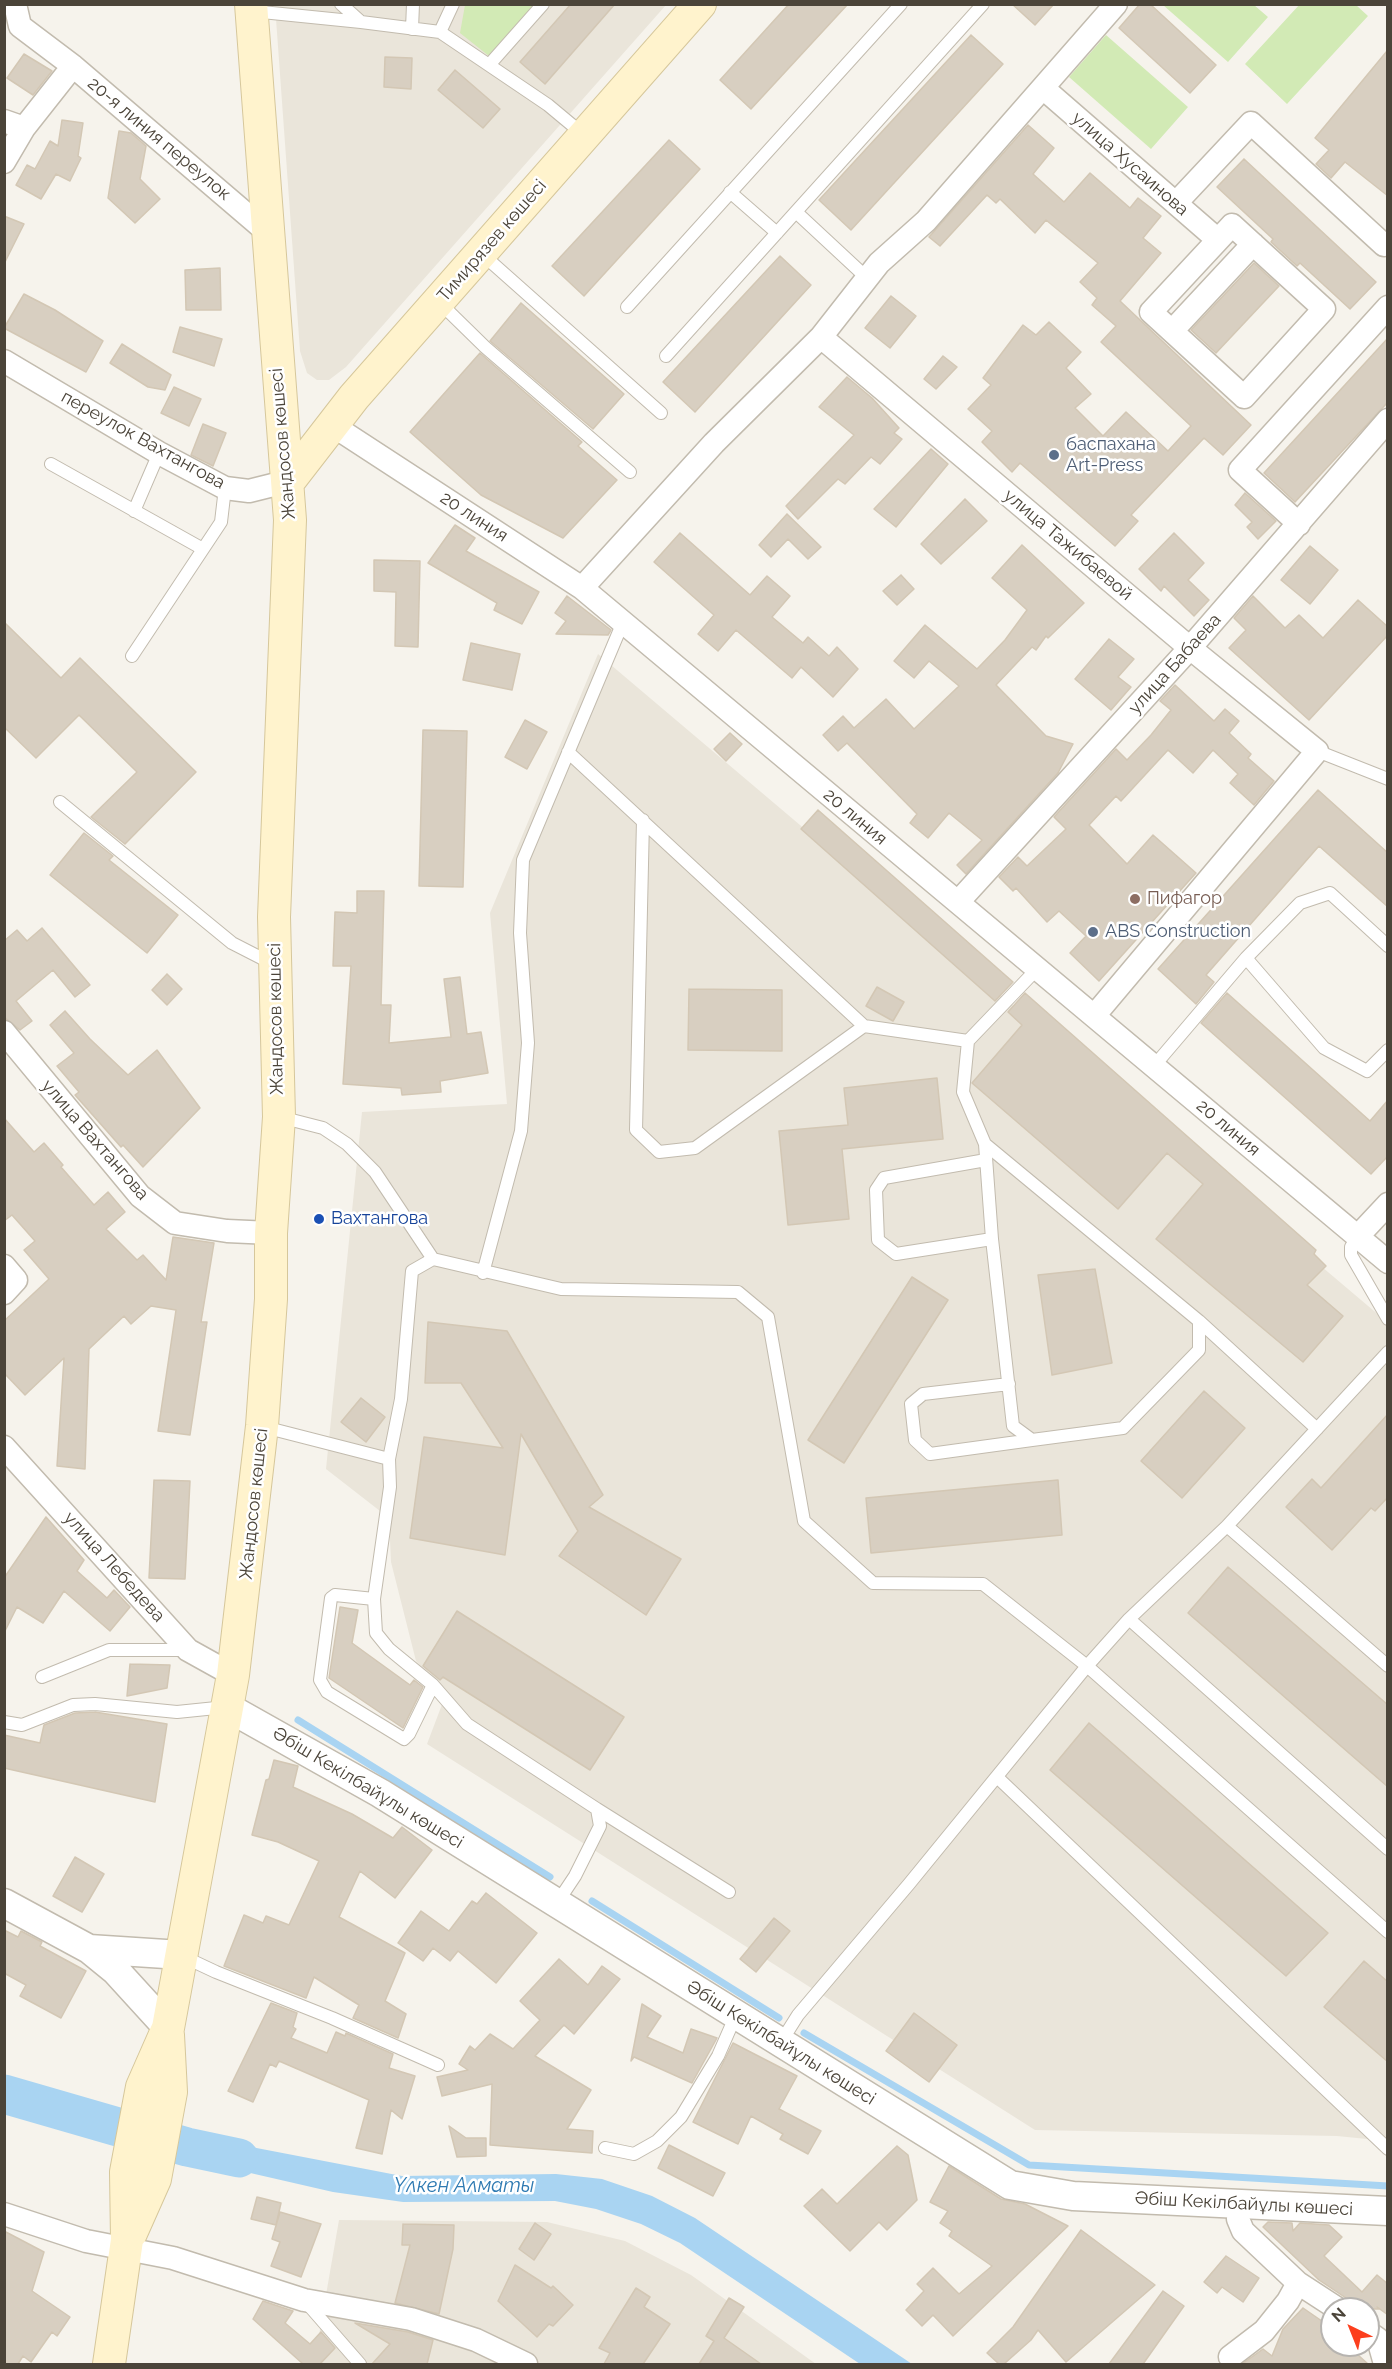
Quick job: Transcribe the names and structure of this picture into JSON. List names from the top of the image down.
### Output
{
  "streets": {
    "main road": ["Тимирязев көшесі", "Жандосов көшесі"],
    "street": [
      "20-я линия переулок",
      "улица Хусаинова",
      "переулок Вахтангова",
      "20 линия",
      "улица Тажибаевой",
      "улица Бабаева",
      "улица Вахтангова",
      "улица Лебедева",
      "Әбіш Кекілбайұлы көшесі"
    ]
  },
  "crossings": [
    ["20-я линия переулок", "Жандосов көшесі"],
    ["Тимирязев көшесі", "переулок Вахтангова"],
    ["Тимирязев көшесі", "Жандосов көшесі"],
    ["Тимирязев көшесі", "20 линия"],
    ["переулок Вахтангова", "Жандосов көшесі"],
    ["Жандосов көшесі", "улица Вахтангова"],
    ["Жандосов көшесі", "улица Лебедева"],
    ["Жандосов көшесі", "Әбіш Кекілбайұлы көшесі"],
    ["20 линия", "улица Бабаева"],
    ["улица Тажибаевой", "улица Бабаева"]
  ],
  "water": ["Үлкен Алматы"],
  "places": [
    "баспахана Art-Press",
    "Пифагор",
    "ABS Construction",
    "Вахтангова"
  ],
  "north": "top left"
}
